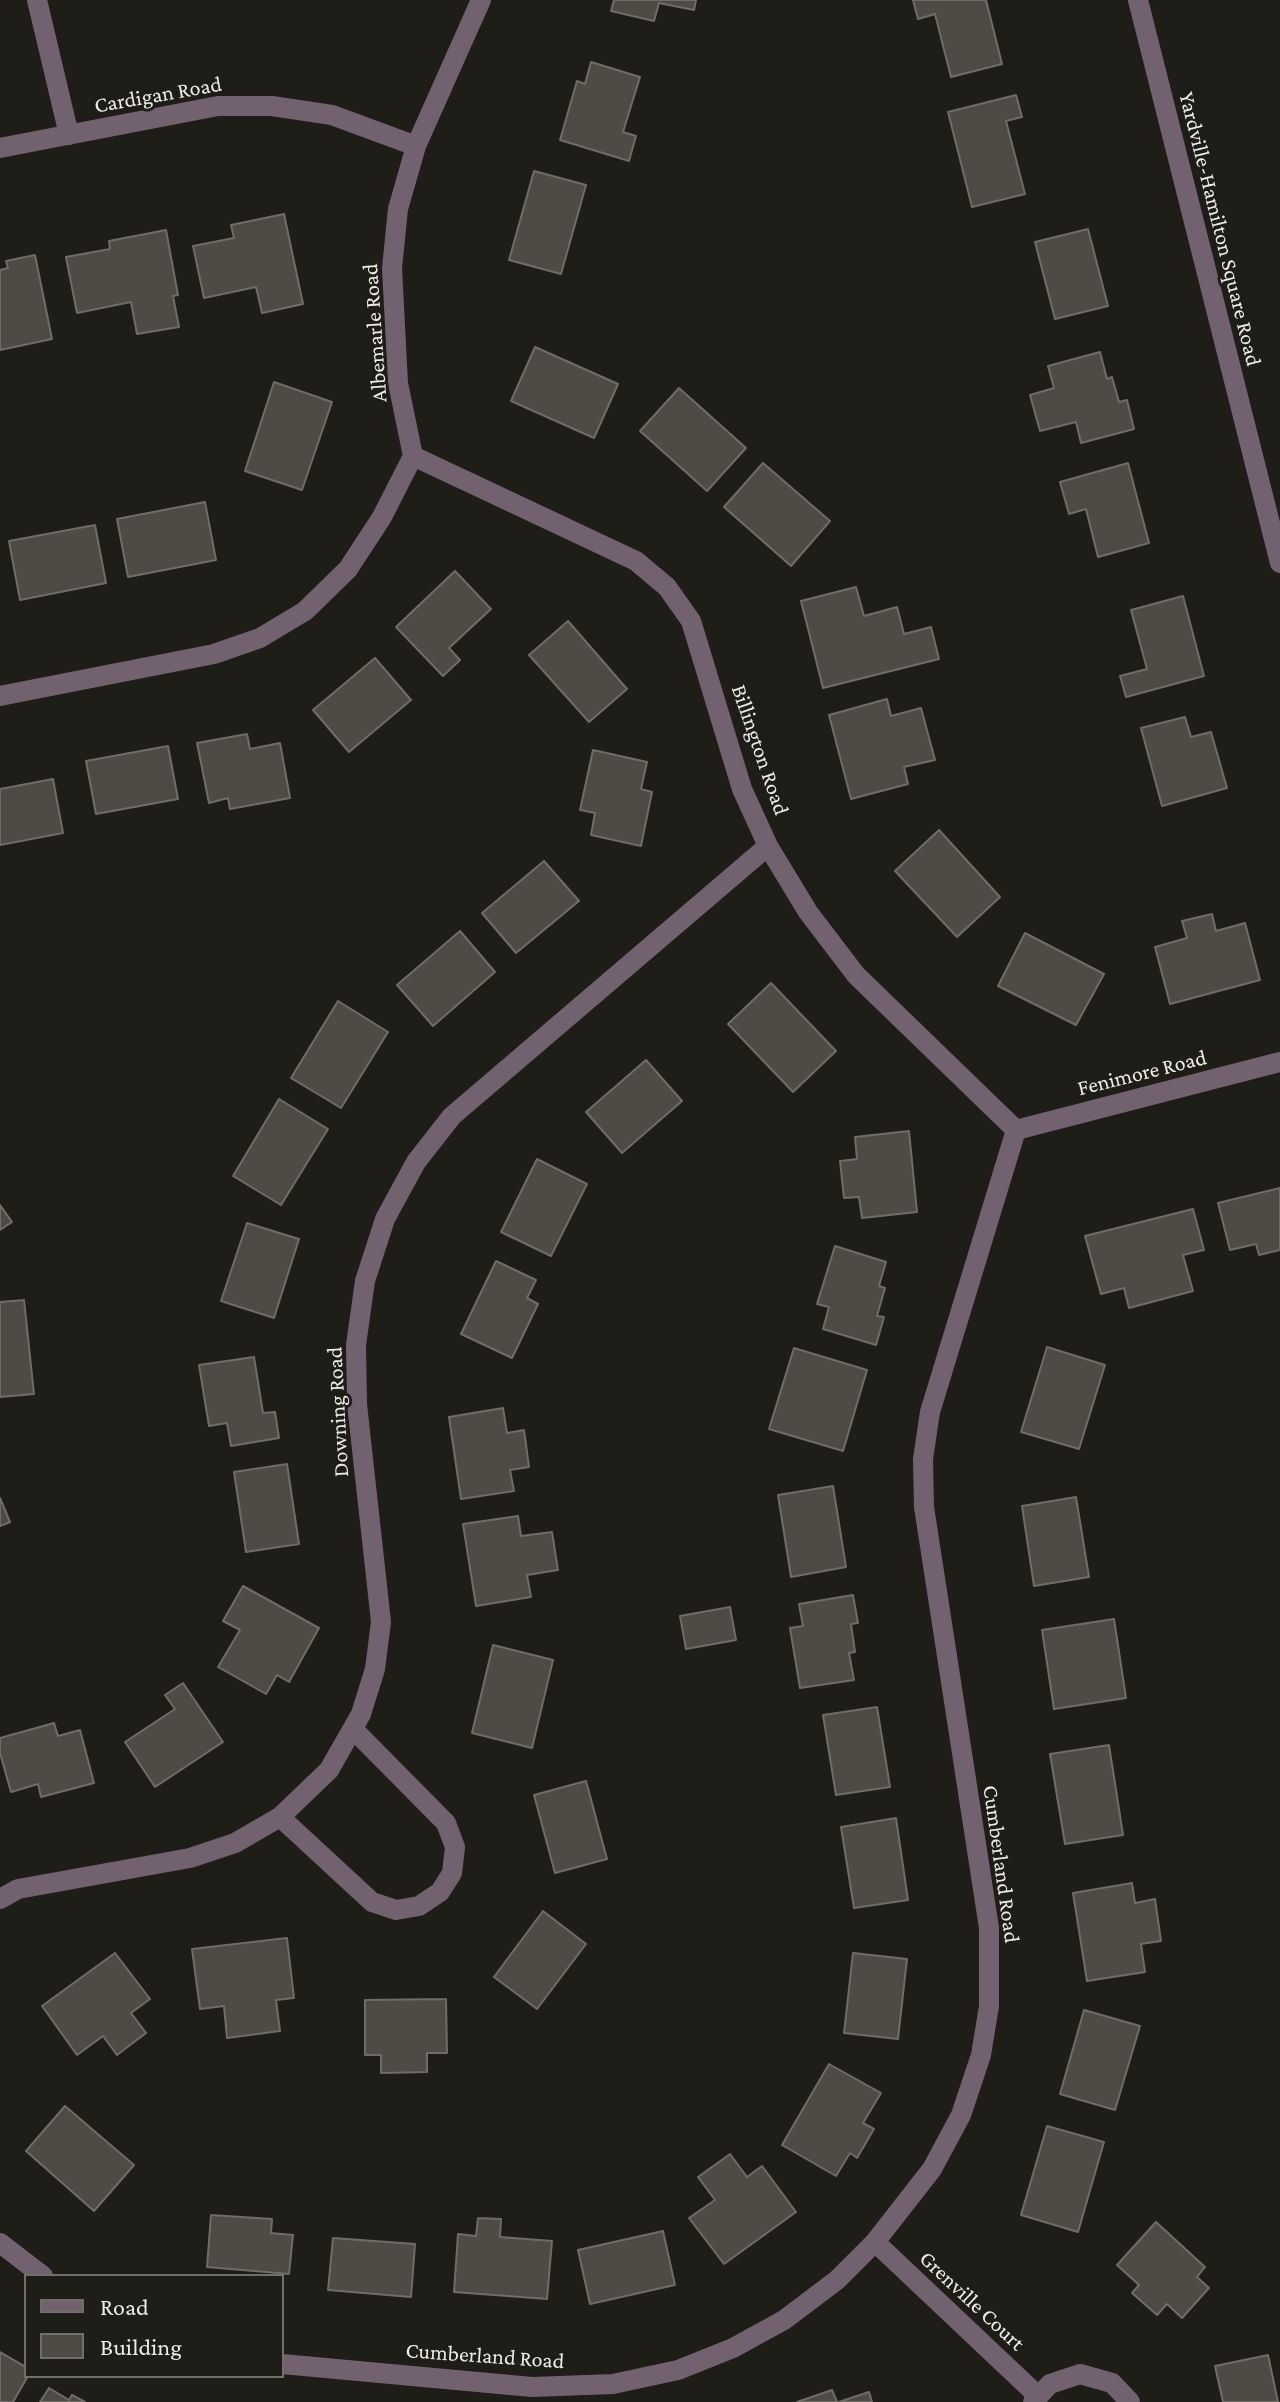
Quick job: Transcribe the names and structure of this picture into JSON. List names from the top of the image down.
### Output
{
  "streets": {
    "street": [
      "Cardigan Road",
      "Yardville-Hamilton Square Road",
      "Albemarle Road",
      "Billington Road",
      "Fenimore Road",
      "Downing Road",
      "Cumberland Road",
      "Grenville Court"
    ]
  },
  "crossings": [
    ["Cardigan Road", "Albemarle Road"],
    ["Albemarle Road", "Billington Road"],
    ["Billington Road", "Fenimore Road"],
    ["Billington Road", "Downing Road"],
    ["Billington Road", "Cumberland Road"],
    ["Fenimore Road", "Cumberland Road"],
    ["Cumberland Road", "Grenville Court"]
  ],
  "legend": ["Road", "Building"]
}
